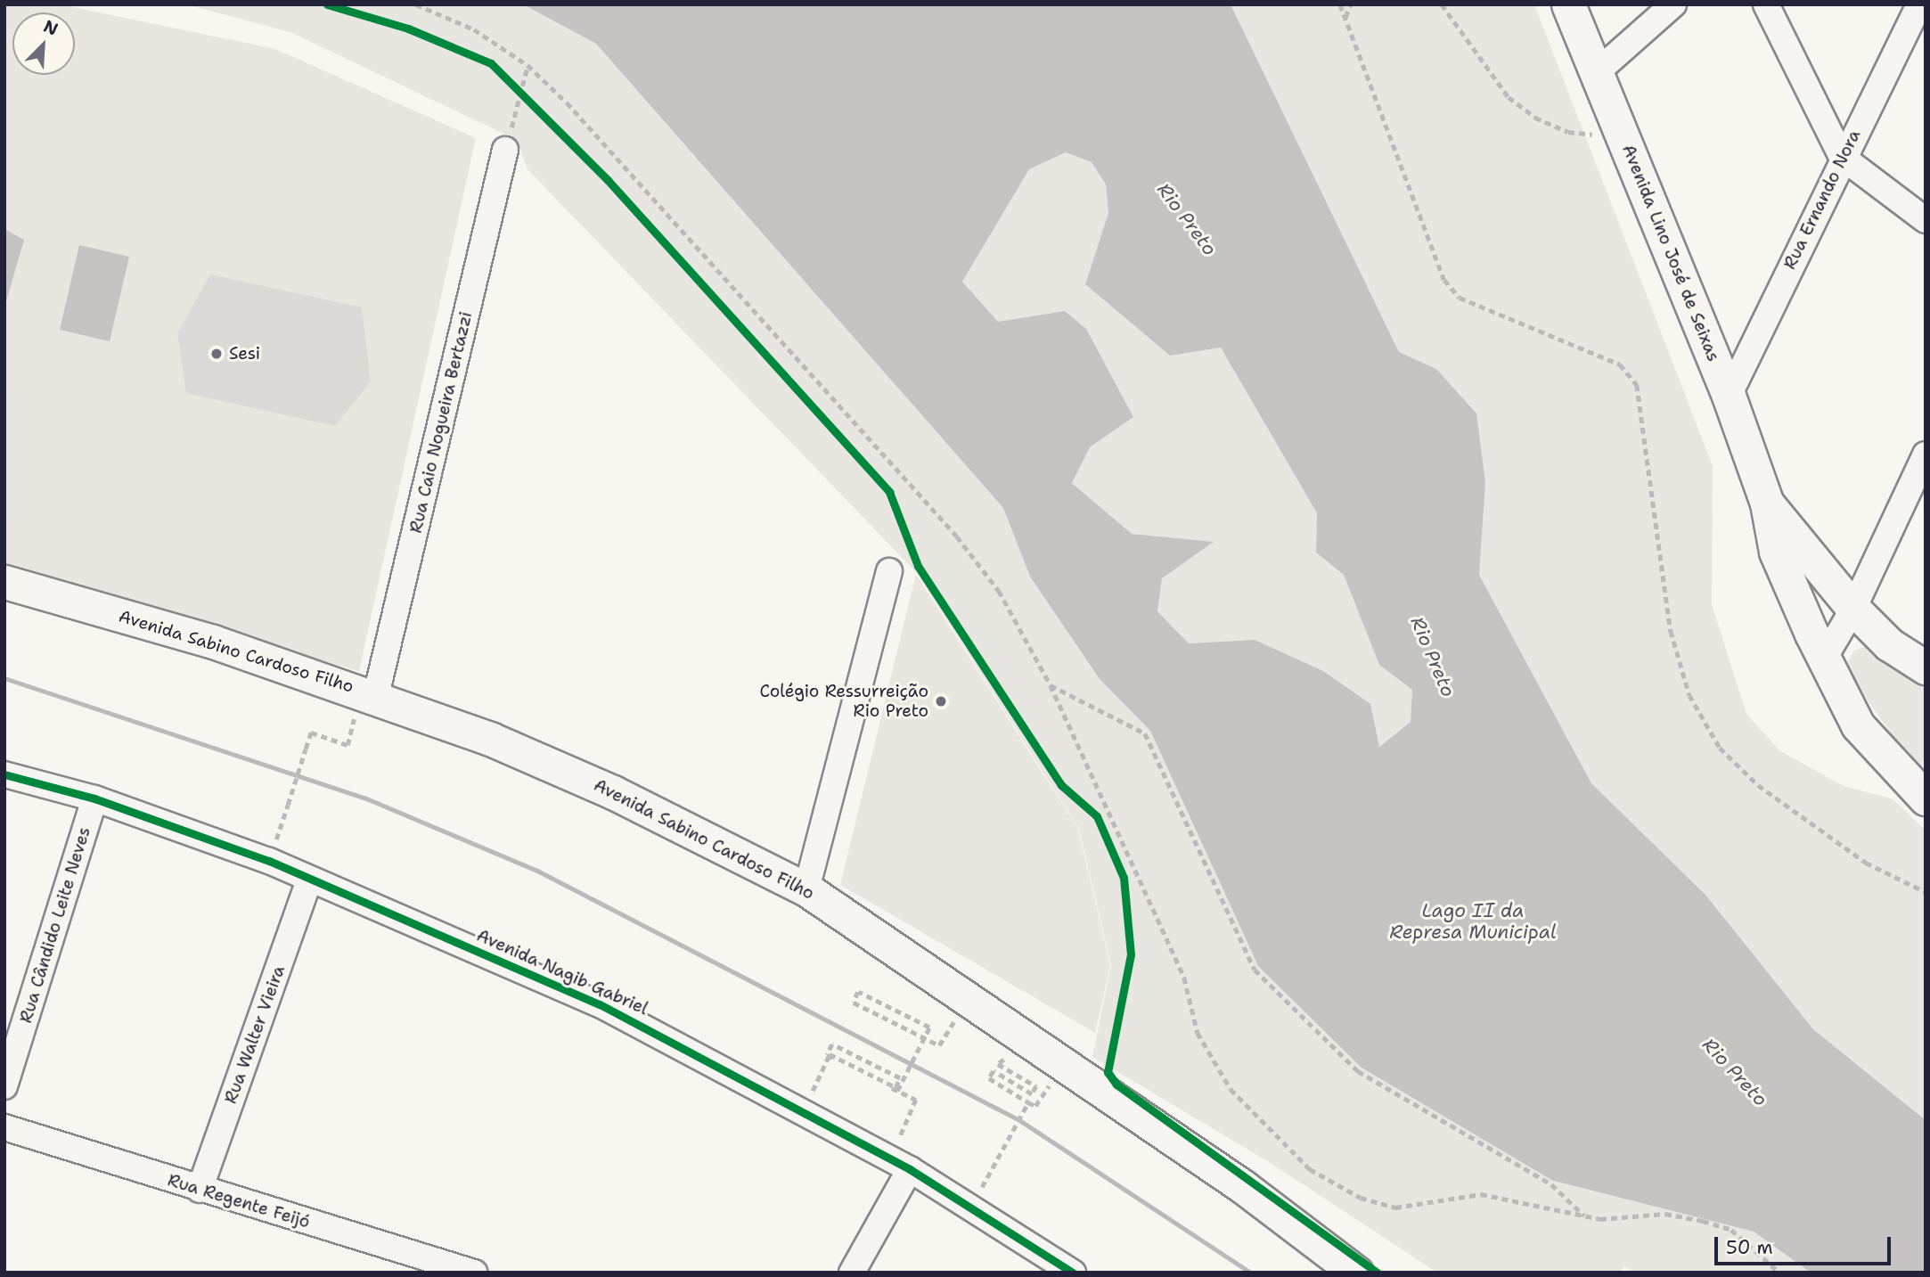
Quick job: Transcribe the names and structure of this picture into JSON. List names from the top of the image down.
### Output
{
  "streets": {
    "main road": ["Avenida Lino José de Seixas", "Avenida Sabino Cardoso Filho"],
    "street": [
      "Rua Ernando Nora",
      "Rua Caio Nogueira Bertazzi",
      "Rua Cândido Leite Neves",
      "Avenida Nagib Gabriel",
      "Rua Walter Vieira",
      "Rua Regente Feijó"
    ]
  },
  "crossings": [
    ["Rua Ernando Nora", "Avenida Lino José de Seixas"],
    ["Rua Caio Nogueira Bertazzi", "Avenida Sabino Cardoso Filho"],
    ["Rua Cândido Leite Neves", "Avenida Nagib Gabriel"],
    ["Avenida Nagib Gabriel", "Rua Walter Vieira"],
    ["Rua Walter Vieira", "Rua Regente Feijó"]
  ],
  "water": ["Rio Preto", "Lago II da Represa Municipal"],
  "places": ["Sesi", "Colégio Ressurreição Rio Preto"],
  "scale_bar": "50 m",
  "north": "top right"
}
